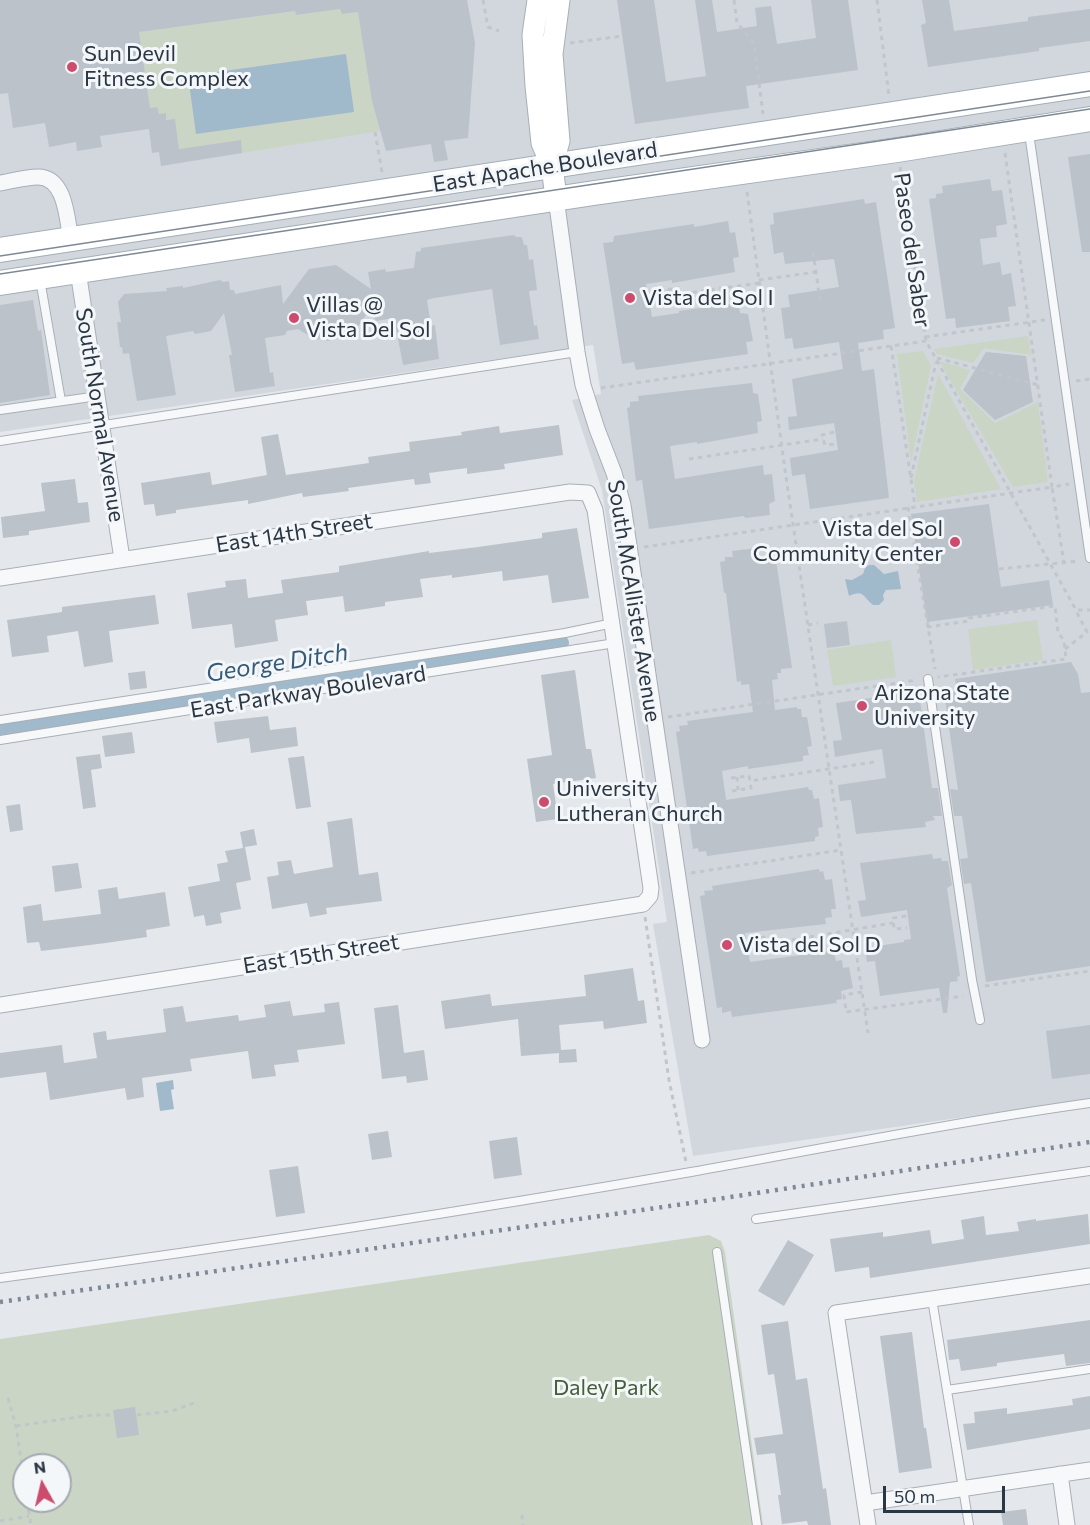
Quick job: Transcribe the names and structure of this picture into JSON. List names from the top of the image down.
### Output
{
  "streets": {
    "main road": ["East Apache Boulevard"],
    "street": [
      "South Normal Avenue",
      "East 14th Street",
      "South McAllister Avenue",
      "East 15th Street"
    ],
    "lane": ["East Parkway Boulevard"],
    "path": ["Paseo del Saber"]
  },
  "crossings": [
    ["East Apache Boulevard", "South Normal Avenue"],
    ["East Apache Boulevard", "South McAllister Avenue"],
    ["South Normal Avenue", "East 14th Street"],
    ["East 14th Street", "South McAllister Avenue"],
    ["South McAllister Avenue", "East Parkway Boulevard"],
    ["South McAllister Avenue", "East 15th Street"]
  ],
  "water": ["George Ditch"],
  "parks": ["Daley Park"],
  "places": [
    "Sun Devil Fitness Complex",
    "Vista del Sol I",
    "Villas @ Vista Del Sol",
    "Vista del Sol Community Center",
    "Arizona State University",
    "University Lutheran Church",
    "Vista del Sol D"
  ],
  "scale_bar": "50 m",
  "north": "top"
}
